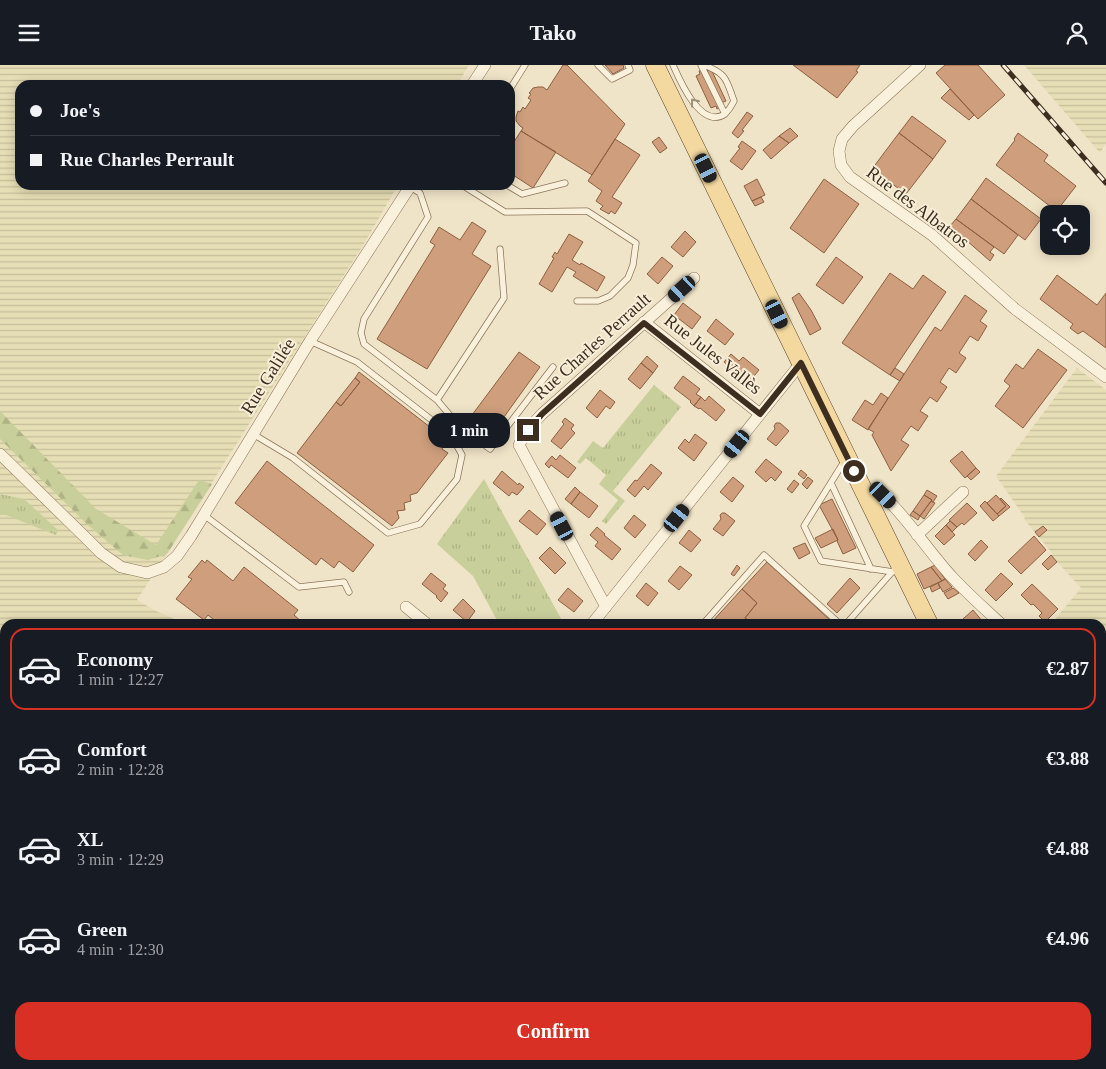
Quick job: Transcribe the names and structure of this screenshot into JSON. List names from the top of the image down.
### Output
{
  "streets": {
    "street": [
      "Rue des Albatros",
      "Rue Charles Perrault",
      "Rue Jules Vallès",
      "Rue Galilée"
    ]
  },
  "crossings": [
    ["Rue Charles Perrault", "Rue Jules Vallès"]
  ],
  "page": {
    "header": "Tako",
    "banner": ["Joe's", "Rue Charles Perrault"],
    "bubble": "1 min",
    "list": [
      {
        "name": "Economy",
        "note": "1 min · 12:27",
        "value": "€2.87"
      },
      {
        "name": "Comfort",
        "note": "2 min · 12:28",
        "value": "€3.88"
      },
      {
        "name": "XL",
        "note": "3 min · 12:29",
        "value": "€4.88"
      },
      {
        "name": "Green",
        "note": "4 min · 12:30",
        "value": "€4.96"
      }
    ],
    "buttons": "Confirm"
  }
}
